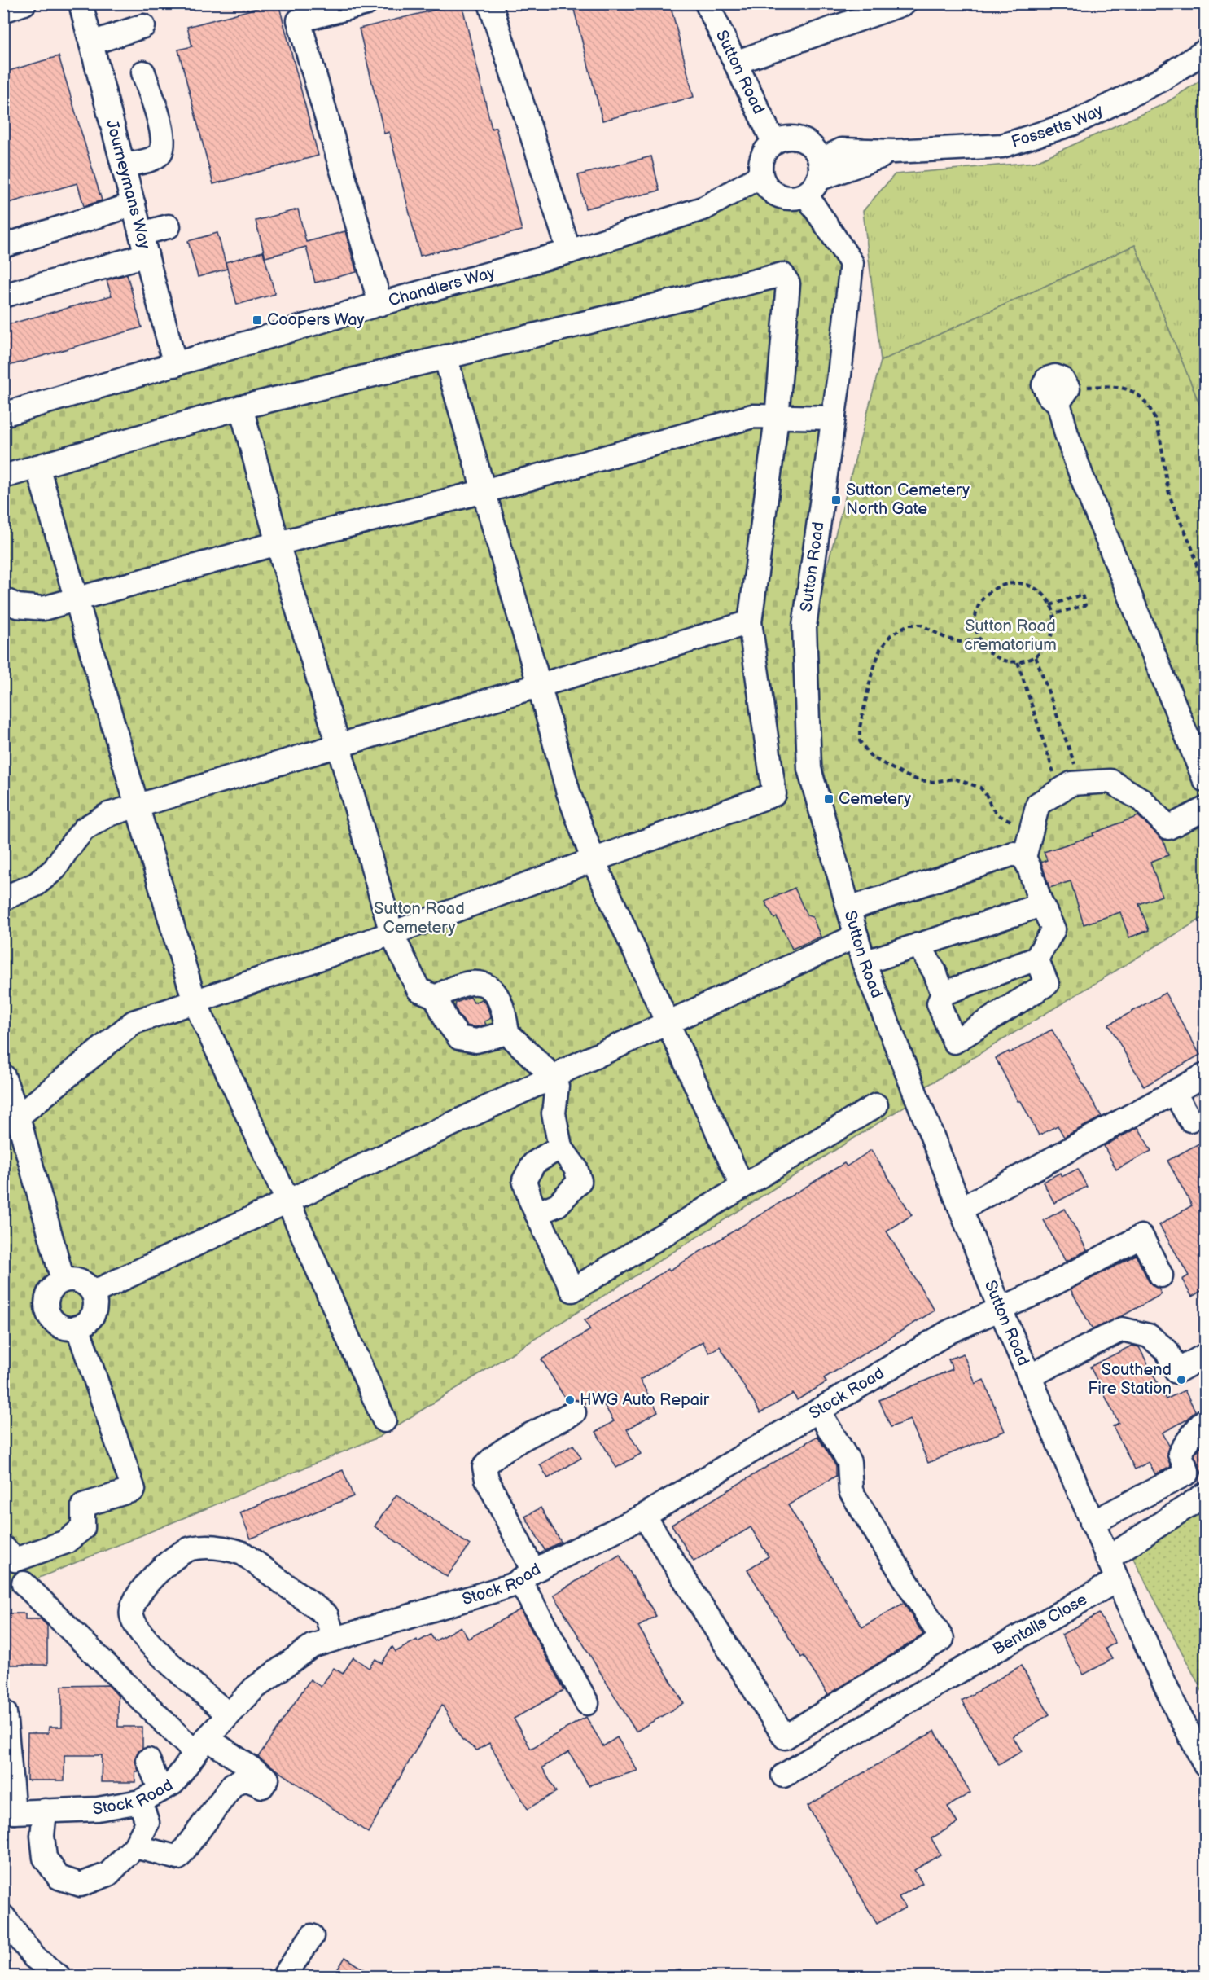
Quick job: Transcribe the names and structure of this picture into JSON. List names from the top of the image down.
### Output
{
  "streets": {
    "street": [
      "Sutton Road",
      "Fossetts Way",
      "Journeymans Way",
      "Chandlers Way",
      "Stock Road",
      "Bentalls Close"
    ]
  },
  "crossings": [
    ["Sutton Road", "Fossetts Way"],
    ["Sutton Road", "Chandlers Way"],
    ["Sutton Road", "Stock Road"],
    ["Sutton Road", "Bentalls Close"],
    ["Fossetts Way", "Chandlers Way"],
    ["Journeymans Way", "Chandlers Way"]
  ],
  "parks": ["Sutton Road crematorium", "Sutton Road Cemetery"],
  "places": {
    "transit": ["Coopers Way", "Sutton Cemetery North Gate", "Cemetery"],
    "other": ["Southend Fire Station", "HWG Auto Repair"]
  }
}
